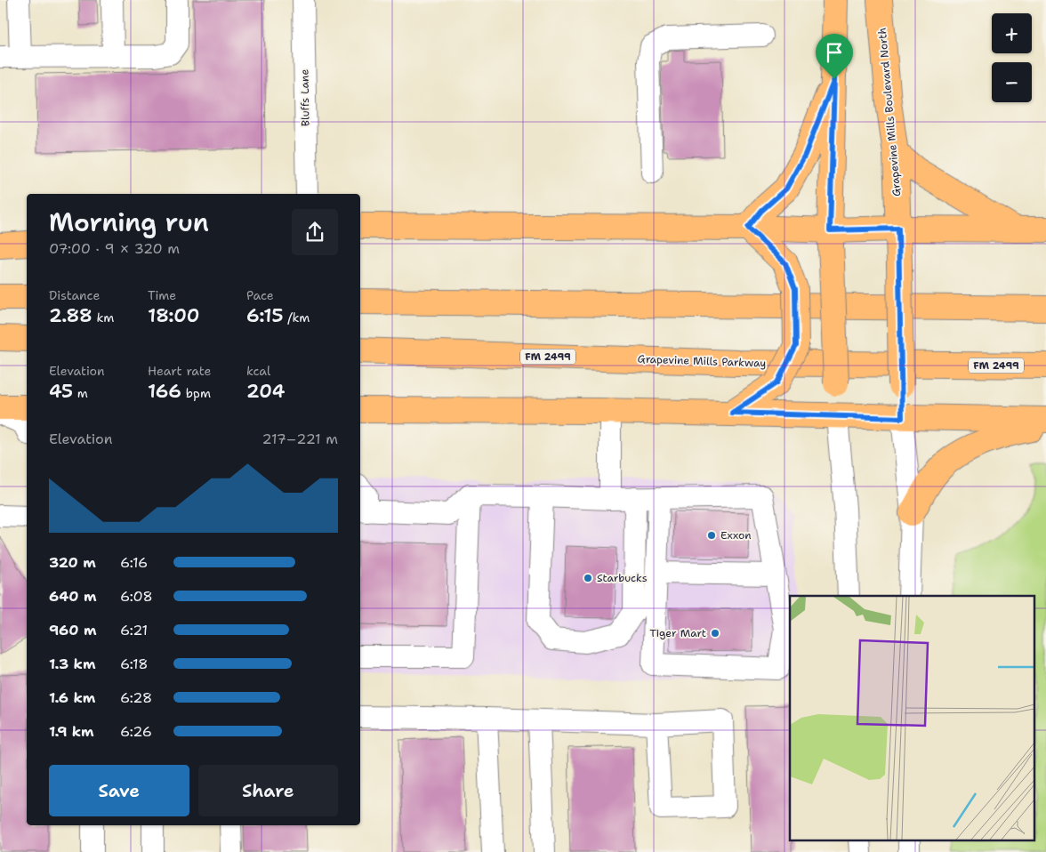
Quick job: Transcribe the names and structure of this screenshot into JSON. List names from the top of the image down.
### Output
{
  "streets": {
    "main road": ["Grapevine Mills Boulevard North", "FM 2499", "Grapevine Mills Parkway"],
    "street": ["Bluffs Lane"]
  },
  "places": ["Exxon", "Starbucks", "Tiger Mart"],
  "page": {
    "map_buttons": ["+", "−"],
    "heading": ["Morning run", "07:00 · 9 × 320 m"],
    "stats": [
      ["Distance", "2.88 km"],
      ["Time", "18:00"],
      ["Pace", "6:15 /km"],
      ["Elevation", "45 m"],
      ["Heart rate", "166 bpm"],
      ["kcal", "204"]
    ],
    "chart": ["Elevation", "217–221 m"],
    "list": [
      {
        "name": "320 m",
        "note": "6:16"
      },
      {
        "name": "640 m",
        "note": "6:08"
      },
      {
        "name": "960 m",
        "note": "6:21"
      },
      {
        "name": "1.3 km",
        "note": "6:18"
      },
      {
        "name": "1.6 km",
        "note": "6:28"
      },
      {
        "name": "1.9 km",
        "note": "6:26"
      }
    ],
    "buttons": ["Save", "Share"]
  }
}
